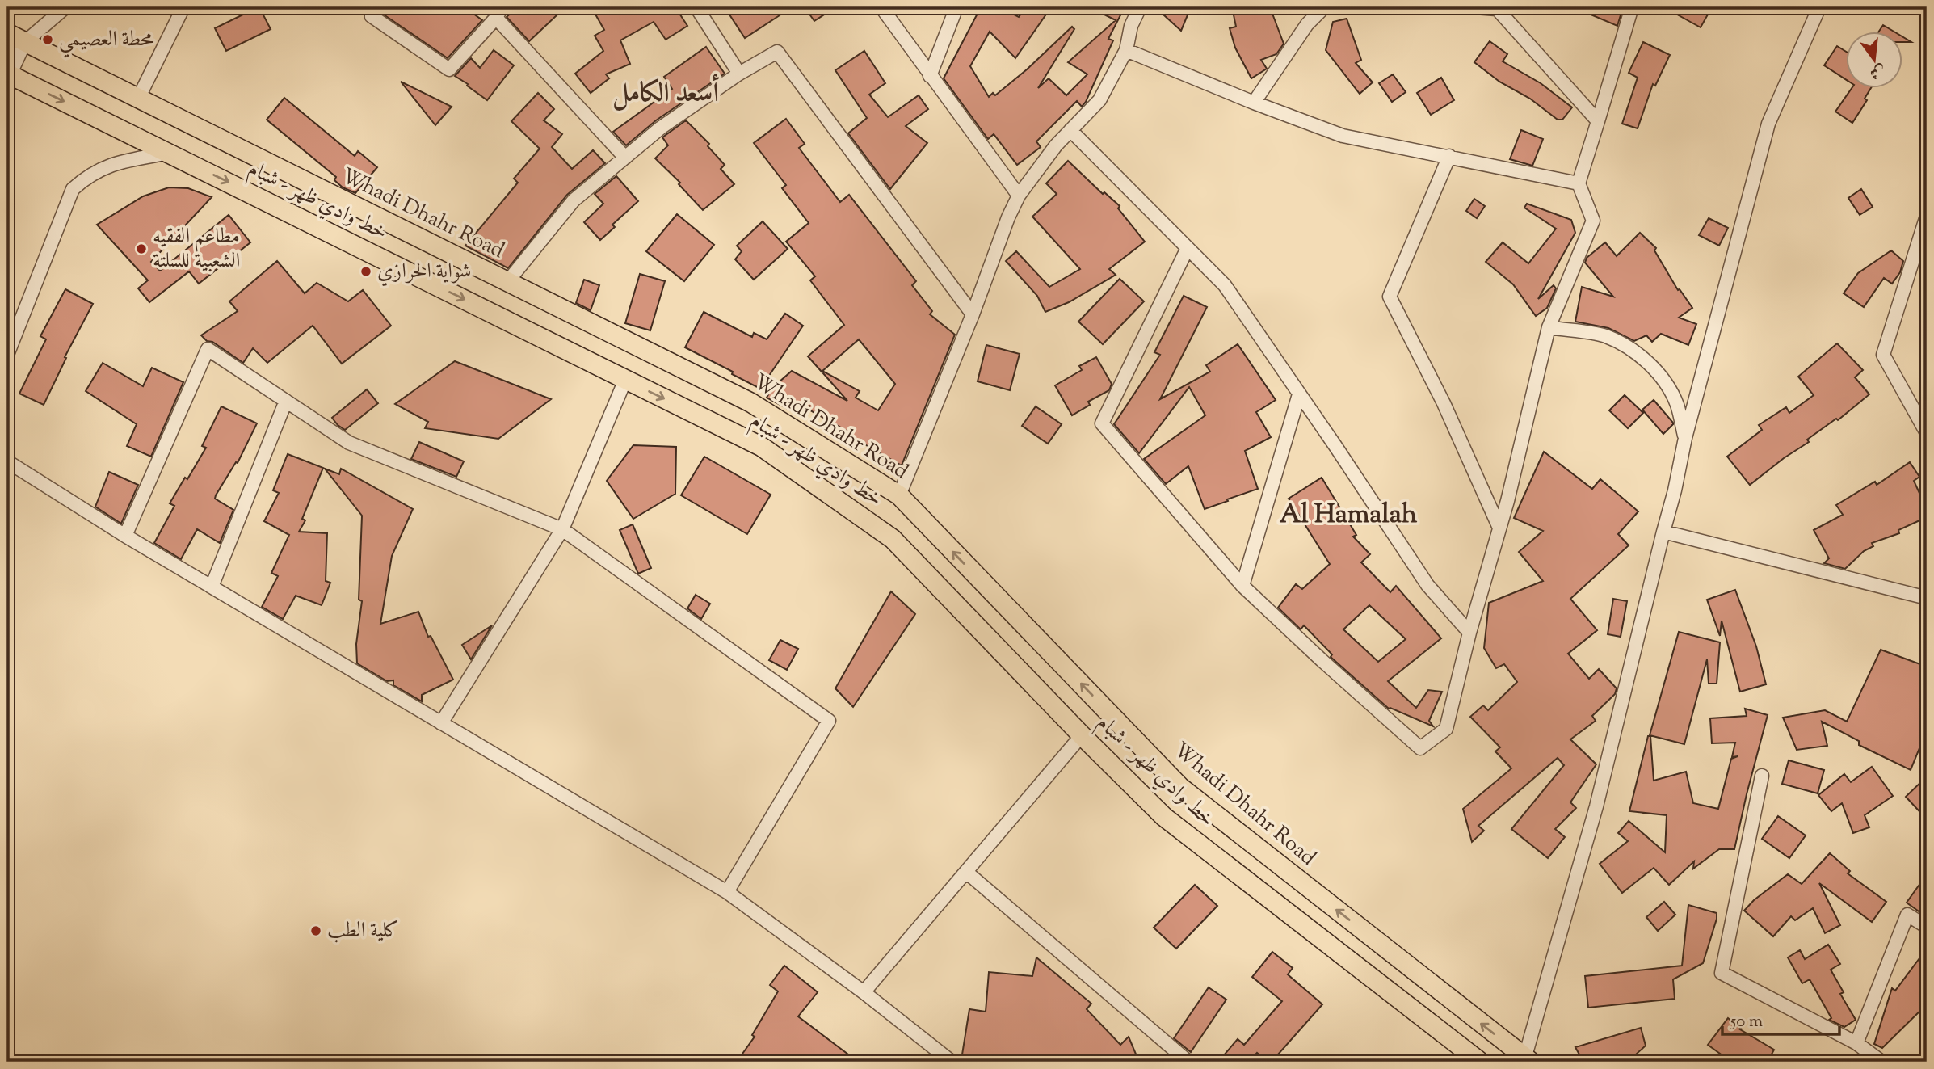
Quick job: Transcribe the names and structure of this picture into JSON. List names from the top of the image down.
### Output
{
  "streets": {
    "main road": ["خط وادي ظهر - شبام", "Whadi Dhahr Road"]
  },
  "one_way": ["خط وادي ظهر - شبام", "Whadi Dhahr Road"],
  "districts": ["أسعد الكامل", "Al Hamalah"],
  "places": [
    "محطة العصيمي",
    "مطاعم الفقيه الشعبية للسلتة",
    "شواية الحرازي",
    "كلية الطب"
  ],
  "scale_bar": "50 m",
  "north": "bottom"
}
